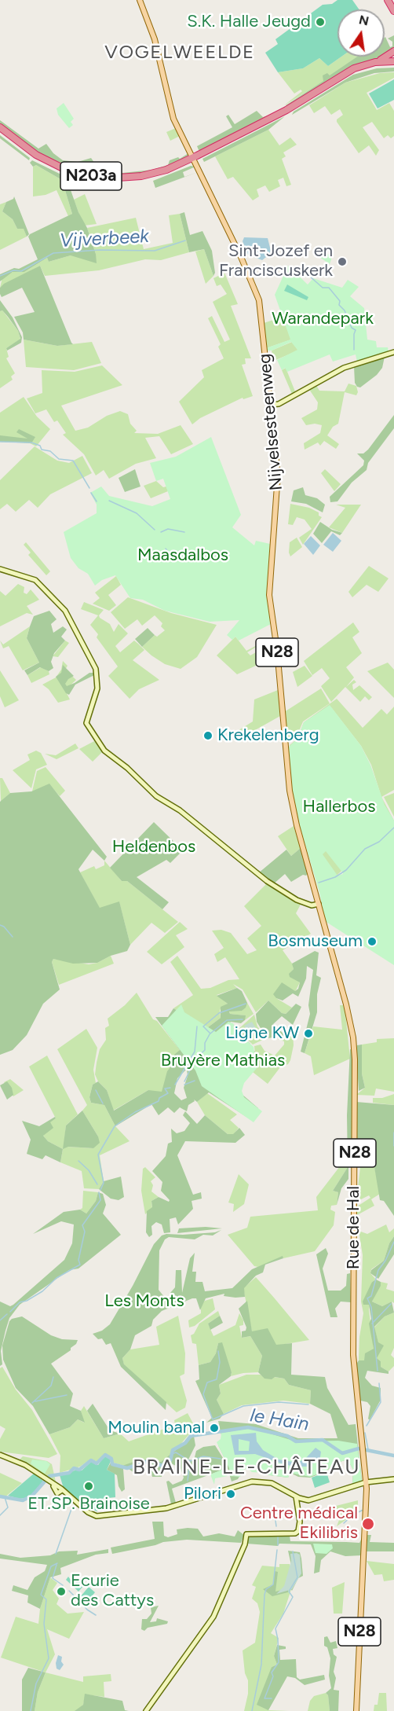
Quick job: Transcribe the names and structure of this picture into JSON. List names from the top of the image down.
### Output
{
  "streets": {
    "highway": ["N203a"],
    "main road": ["Nijvelsesteenweg", "N28", "Rue de Hal"]
  },
  "crossings": [
    ["N203a", "Nijvelsesteenweg"],
    ["Nijvelsesteenweg", "Rue de Hal"],
    ["N28", "Rue de Hal"]
  ],
  "districts": ["VOGELWEELDE", "BRAINE-LE-CHÂTEAU"],
  "water": ["Vijverbeek", "le Hain"],
  "parks": [
    "Warandepark",
    "Maasdalbos",
    "Hallerbos",
    "Heldenbos",
    "Bruyère Mathias",
    "Les Monts"
  ],
  "places": [
    "S.K. Halle Jeugd",
    "Sint-Jozef en Franciscuskerk",
    "Krekelenberg",
    "Bosmuseum",
    "Ligne KW",
    "Moulin banal",
    "ET.SP. Brainoise",
    "Pilori",
    "Centre médical Ekilibris",
    "Ecurie des Cattys"
  ],
  "north": "top"
}
